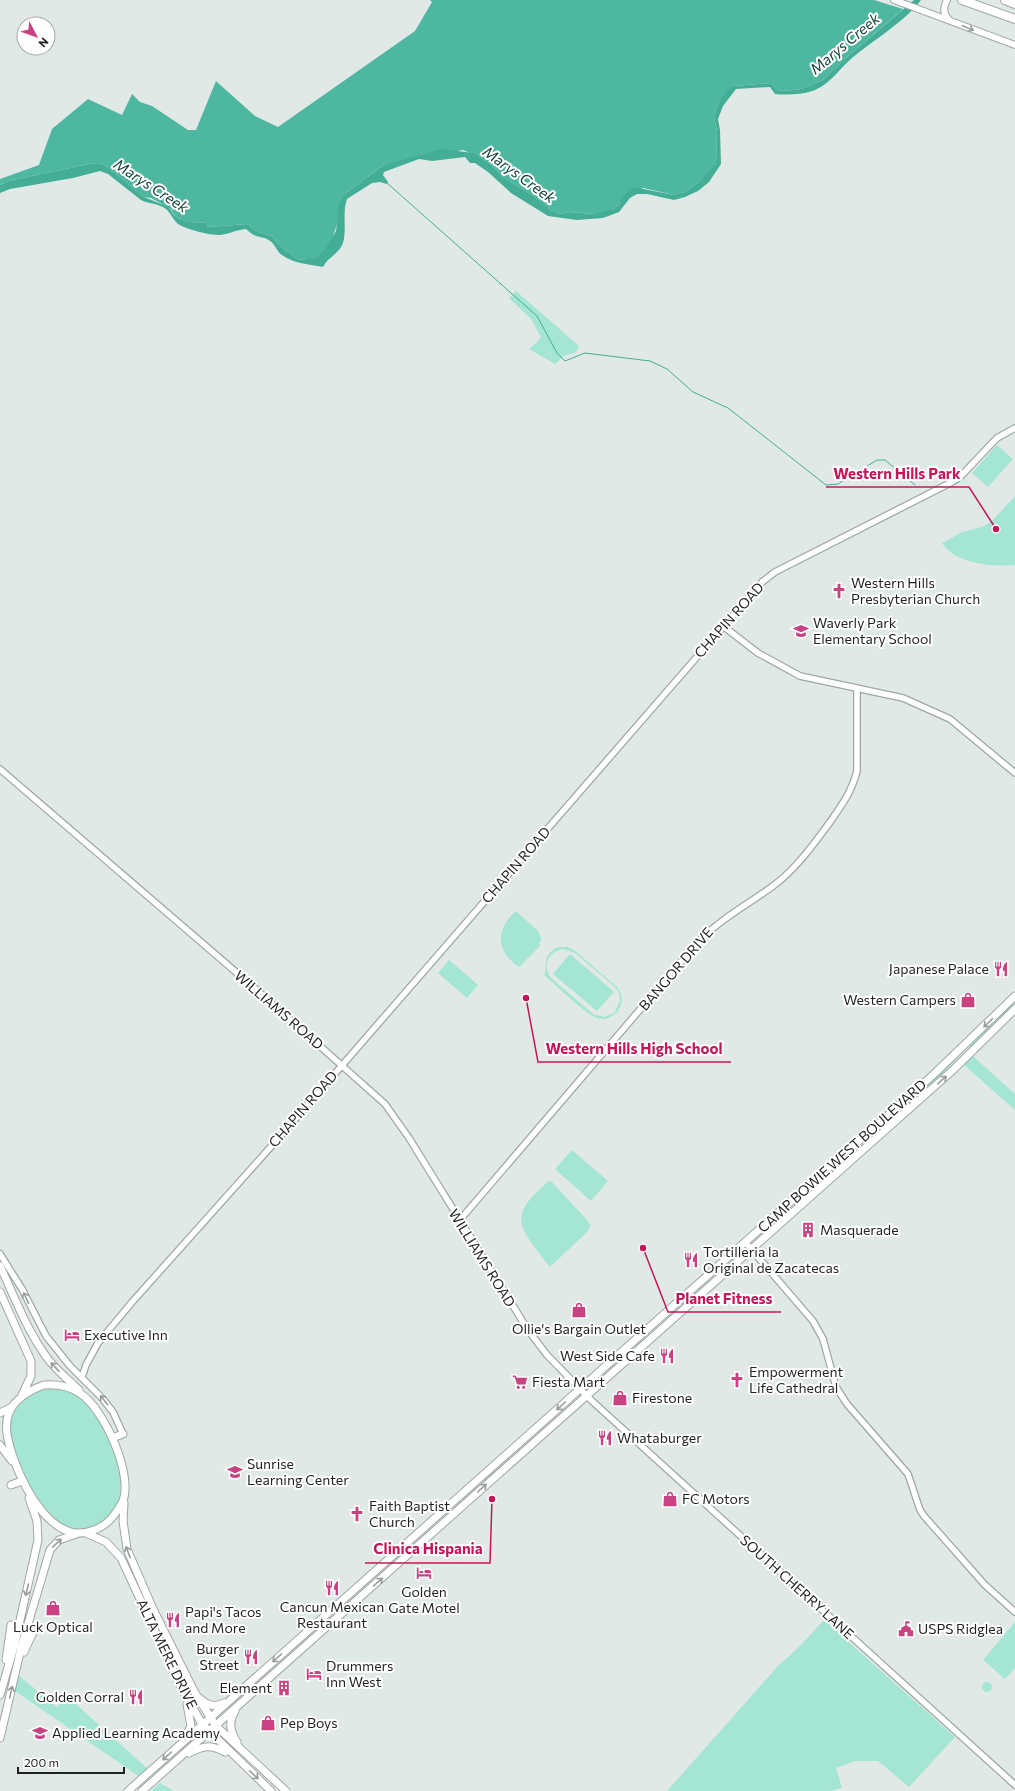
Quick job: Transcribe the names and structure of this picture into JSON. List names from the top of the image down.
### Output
{
  "streets": {
    "main road": ["CAMP BOWIE WEST BOULEVARD", "ALTA MERE DRIVE"],
    "street": [
      "CHAPIN ROAD",
      "BANGOR DRIVE",
      "WILLIAMS ROAD",
      "SOUTH CHERRY LANE"
    ]
  },
  "crossings": [
    ["CHAPIN ROAD", "WILLIAMS ROAD"],
    ["BANGOR DRIVE", "WILLIAMS ROAD"],
    ["WILLIAMS ROAD", "CAMP BOWIE WEST BOULEVARD"],
    ["WILLIAMS ROAD", "SOUTH CHERRY LANE"],
    ["CAMP BOWIE WEST BOULEVARD", "SOUTH CHERRY LANE"],
    ["CAMP BOWIE WEST BOULEVARD", "ALTA MERE DRIVE"]
  ],
  "water": ["Marys Creek"],
  "places": {
    "other": [
      "Western Hills Park",
      "Western Hills High School",
      "Planet Fitness",
      "Clinica Hispania"
    ],
    "church": ["Western Hills Presbyterian Church", "Empowerment Life Cathedral", "Faith Baptist Church"],
    "school or university": ["Waverly Park Elementary School", "Sunrise Learning Center", "Applied Learning Academy"],
    "restaurant": [
      "Japanese Palace",
      "Tortilleria la Original de Zacatecas",
      "West Side Cafe",
      "Whataburger",
      "Cancun Mexican Restaurant",
      "Papi's Tacos and More",
      "Burger Street",
      "Golden Corral"
    ],
    "shop": [
      "Western Campers",
      "Ollie's Bargain Outlet",
      "Firestone",
      "FC Motors",
      "Luck Optical",
      "Pep Boys"
    ],
    "building": ["Masquerade", "Element"],
    "hotel": ["Executive Inn", "Golden Gate Motel", "Drummers Inn West"],
    "supermarket": ["Fiesta Mart"],
    "public building": ["USPS Ridglea"]
  },
  "scale_bar": "200 m",
  "north": "bottom right"
}
